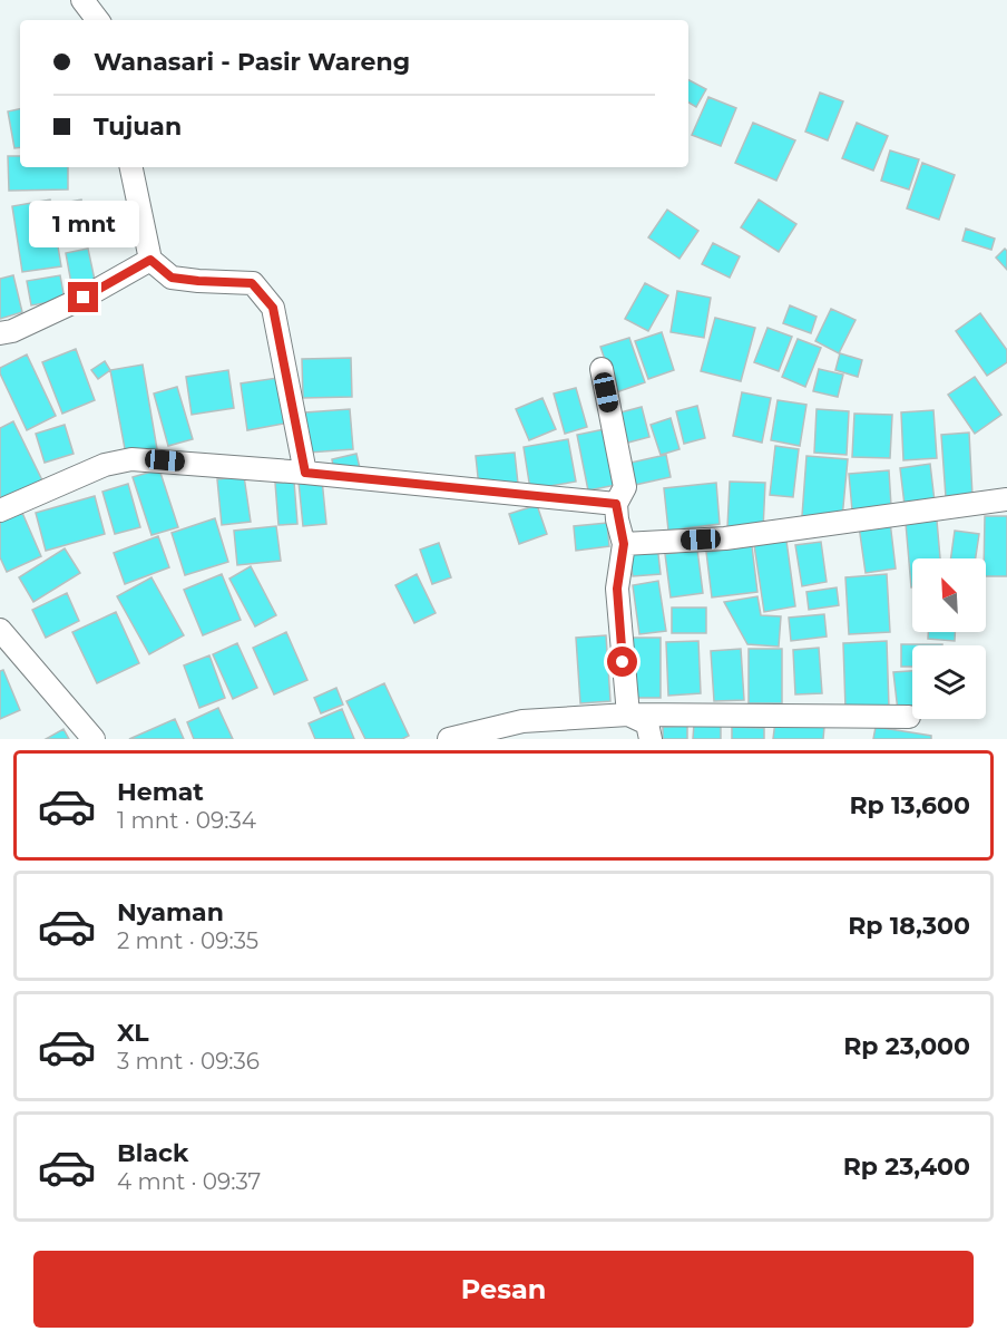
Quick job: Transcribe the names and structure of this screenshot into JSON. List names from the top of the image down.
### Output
{
  "north": "top left",
  "page": {
    "banner": ["Wanasari - Pasir Wareng", "Tujuan"],
    "bubble": "1 mnt",
    "list": [
      {
        "name": "Hemat",
        "note": "1 mnt · 09:34",
        "value": "Rp 13,600"
      },
      {
        "name": "Nyaman",
        "note": "2 mnt · 09:35",
        "value": "Rp 18,300"
      },
      {
        "name": "XL",
        "note": "3 mnt · 09:36",
        "value": "Rp 23,000"
      },
      {
        "name": "Black",
        "note": "4 mnt · 09:37",
        "value": "Rp 23,400"
      }
    ],
    "buttons": "Pesan"
  }
}
